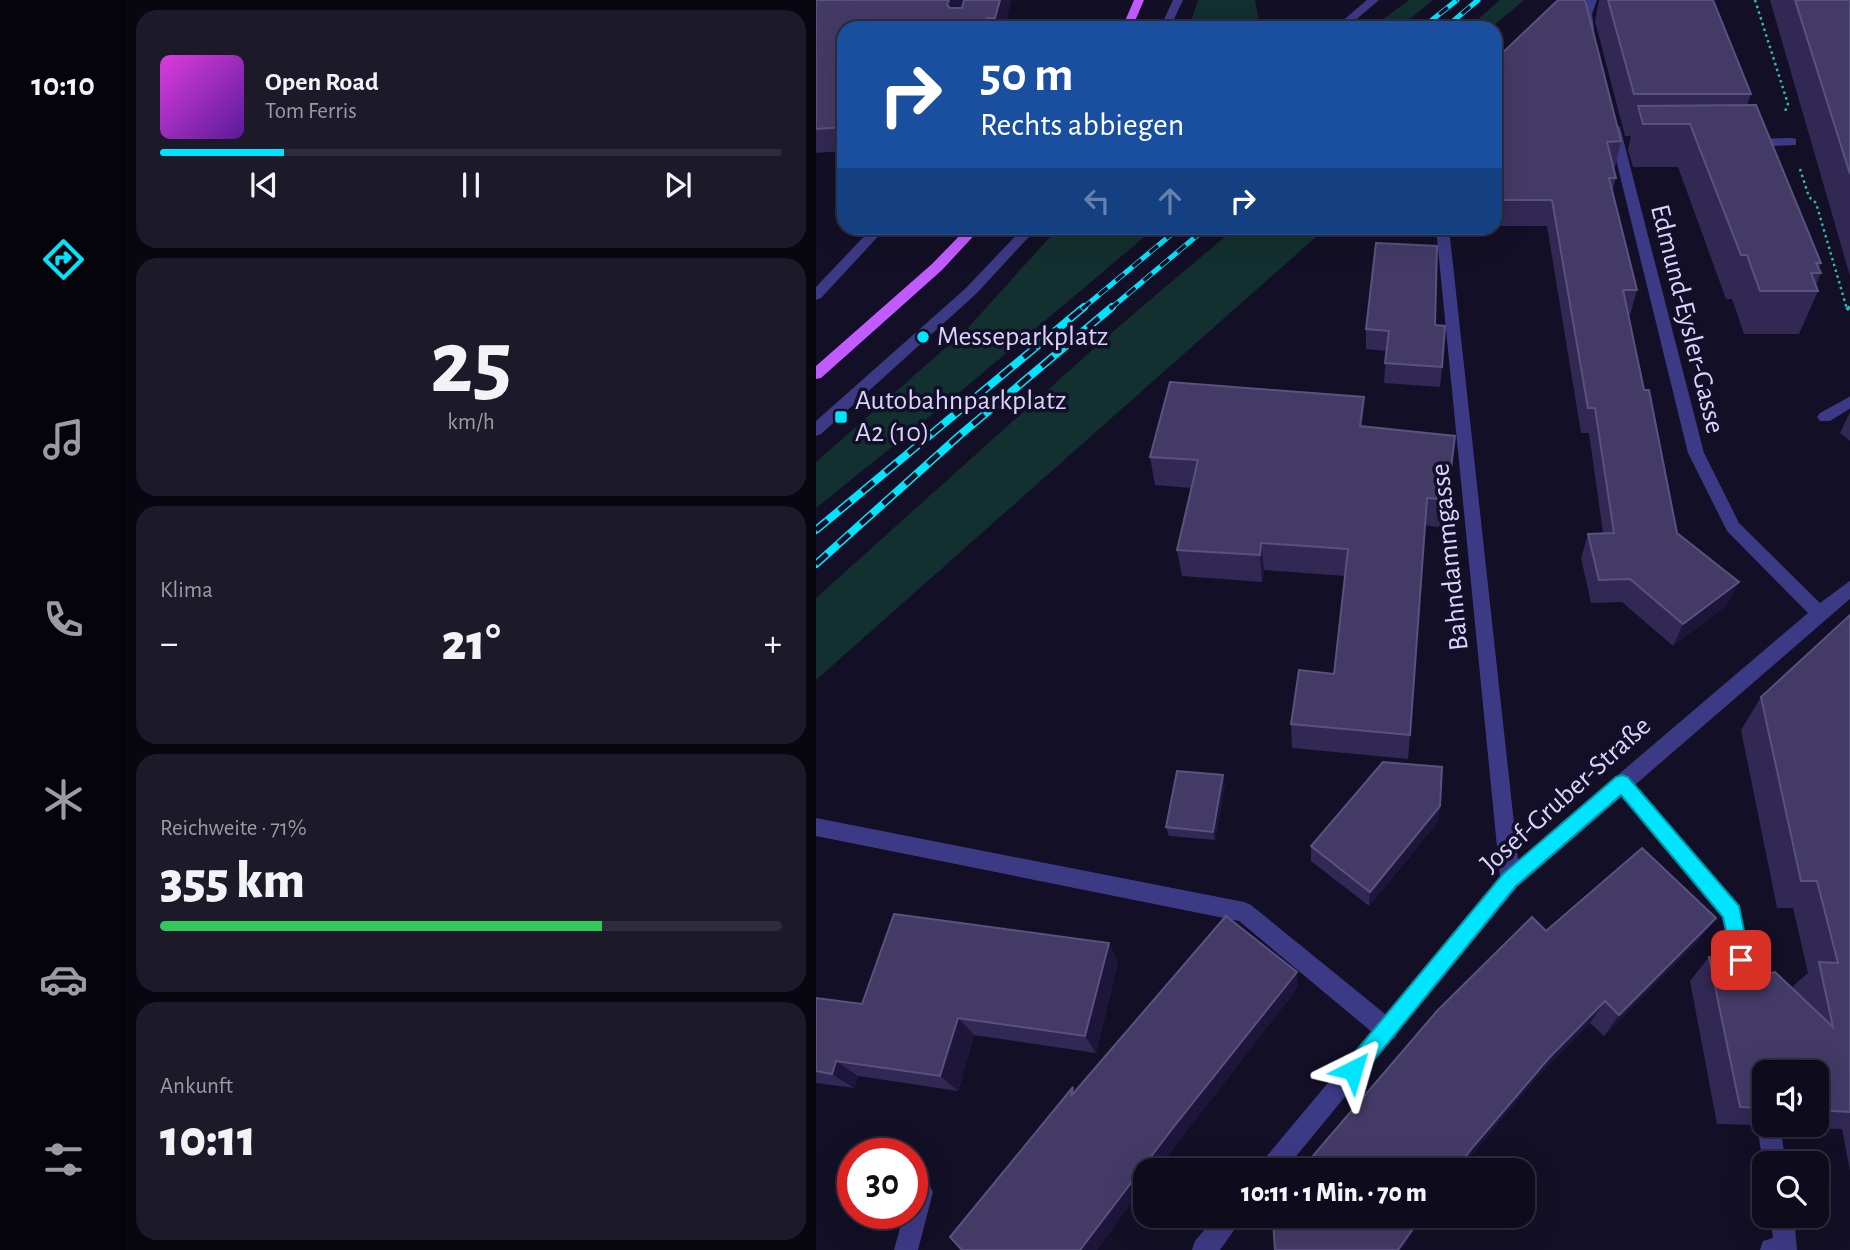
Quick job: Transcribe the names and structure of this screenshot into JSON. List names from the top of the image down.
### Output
{
  "streets": {
    "street": ["Edmund-Eysler-Gasse", "Bahndammgasse", "Josef-Gruber-Straße"]
  },
  "crossings": [
    ["Edmund-Eysler-Gasse", "Josef-Gruber-Straße"],
    ["Bahndammgasse", "Josef-Gruber-Straße"]
  ],
  "places": {
    "other": ["Messeparkplatz"],
    "transit": ["Autobahnparkplatz A2 (10)"]
  },
  "page": {
    "tabs": "10:10",
    "turn": ["50 m", "Rechts abbiegen"],
    "song": ["Open Road", "Tom Ferris"],
    "tile": [
      ["25", "km/h"],
      "Klima",
      ["Reichweite · 71%", "355 km"],
      ["Ankunft", "10:11"]
    ],
    "heat": ["−", "21°", "+"],
    "limit": "30",
    "trip": "10:11 · 1 Min. · 70 m"
  }
}
